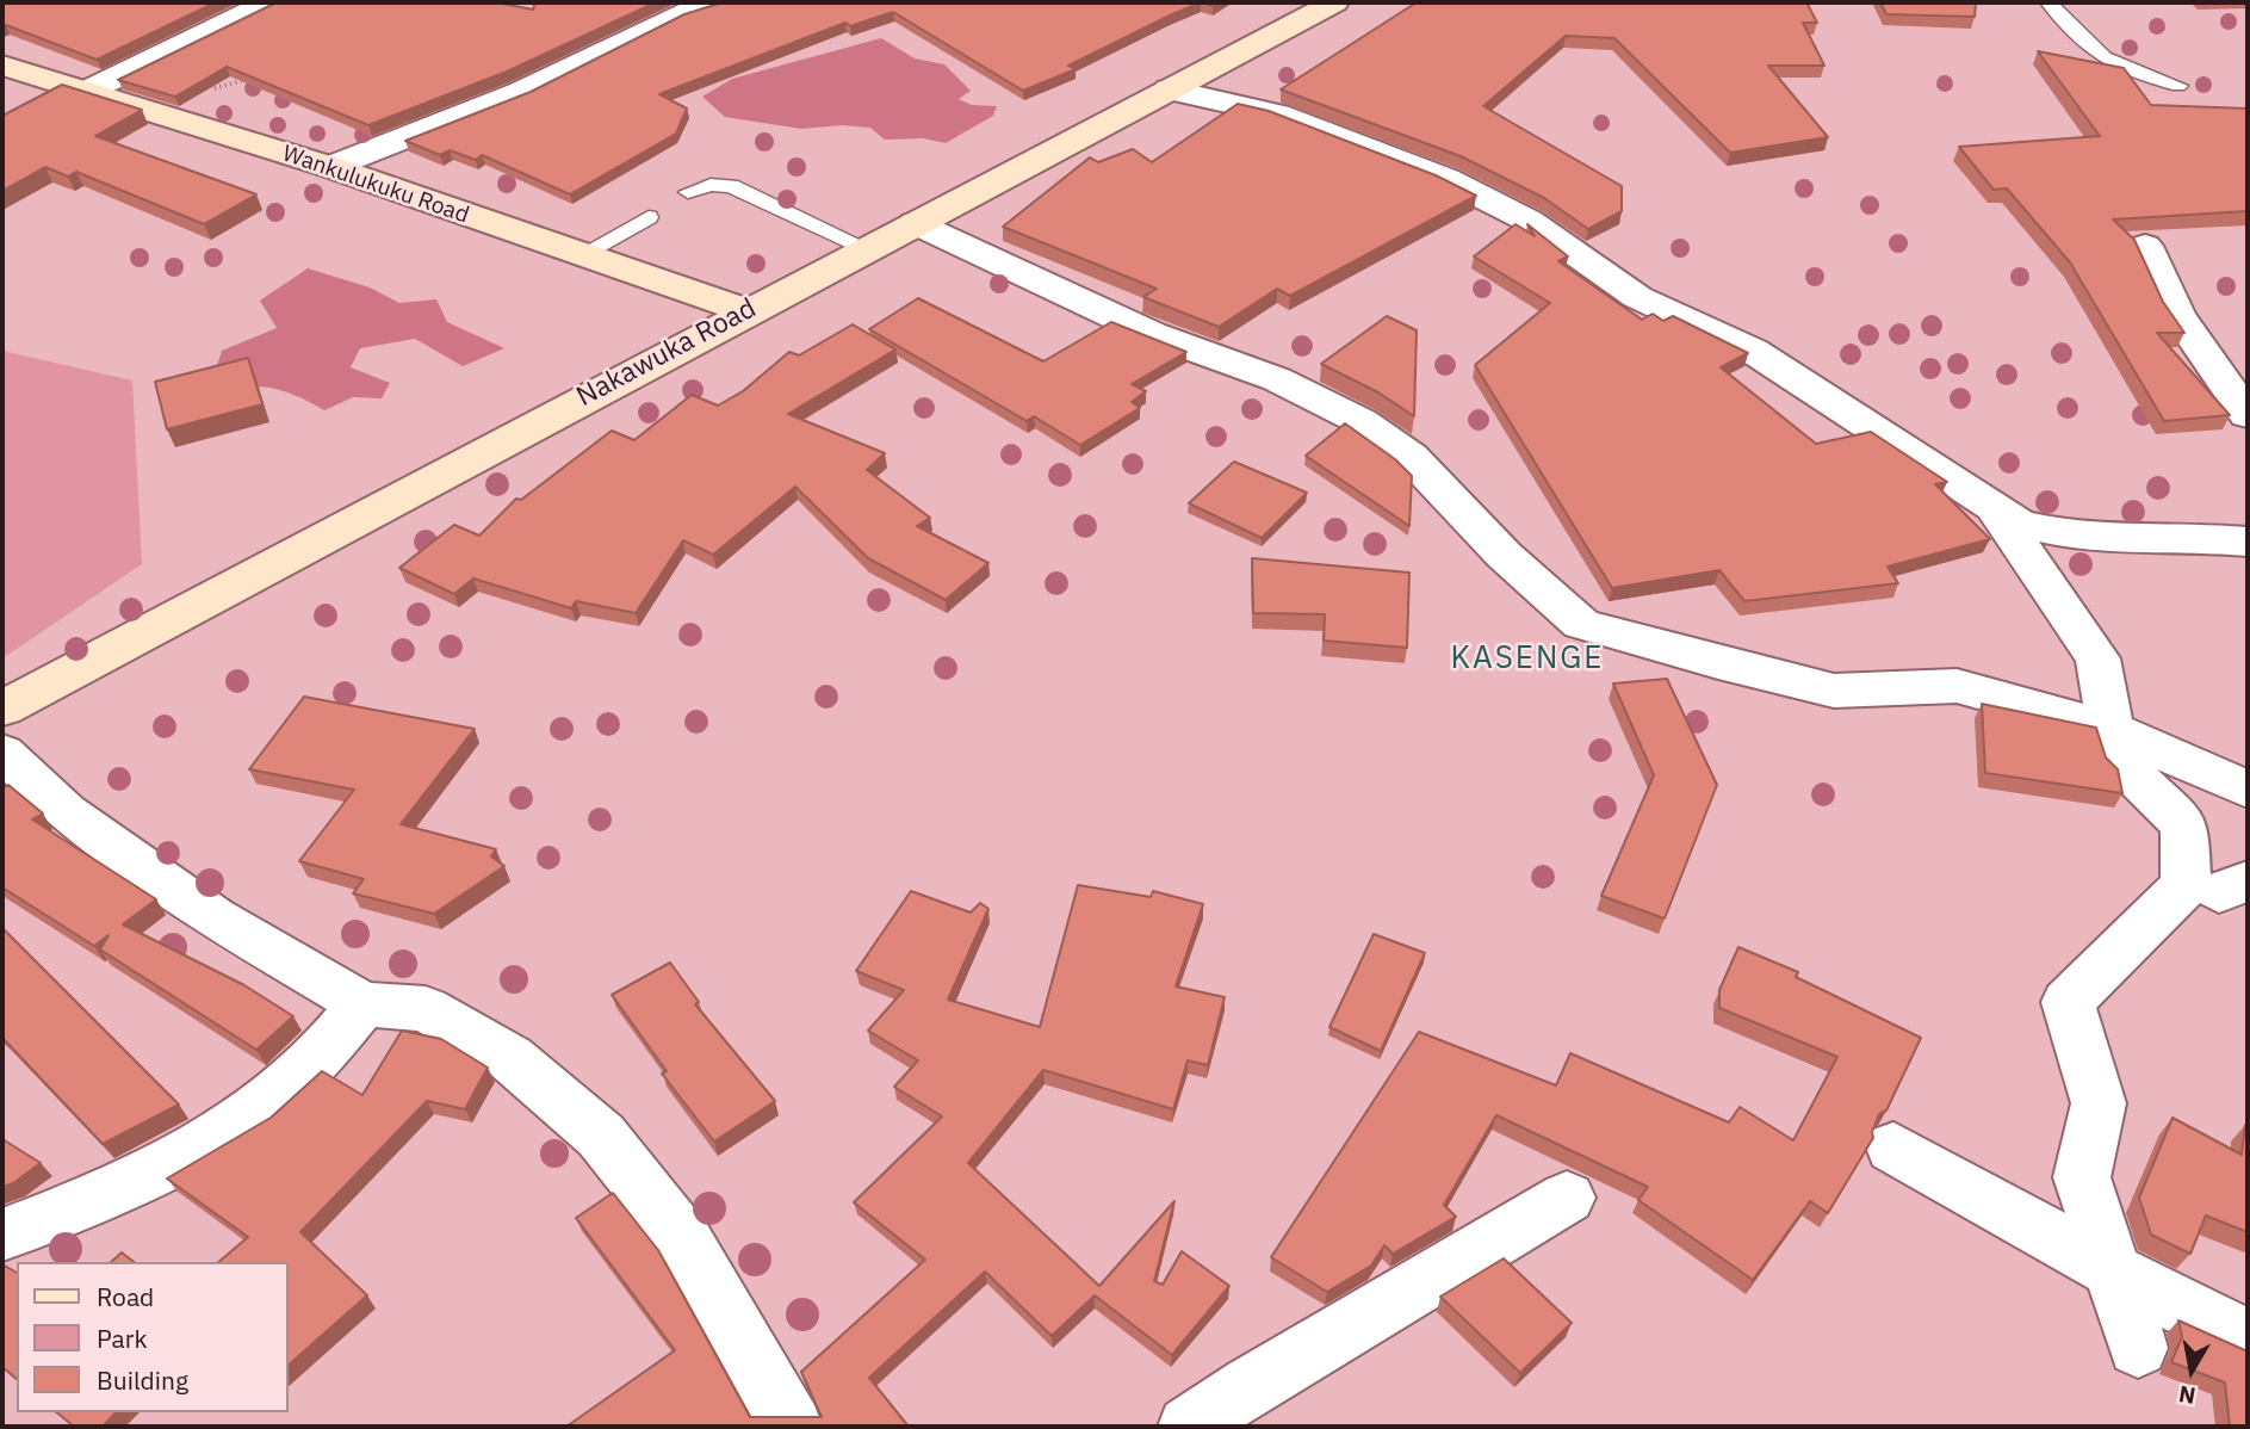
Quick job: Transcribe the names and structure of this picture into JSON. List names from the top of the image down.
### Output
{
  "streets": {
    "main road": ["Wankulukuku Road", "Nakawuka Road"]
  },
  "crossings": [
    ["Wankulukuku Road", "Nakawuka Road"]
  ],
  "districts": ["KASENGE"],
  "legend": ["Road", "Park", "Building"],
  "north": "bottom"
}
